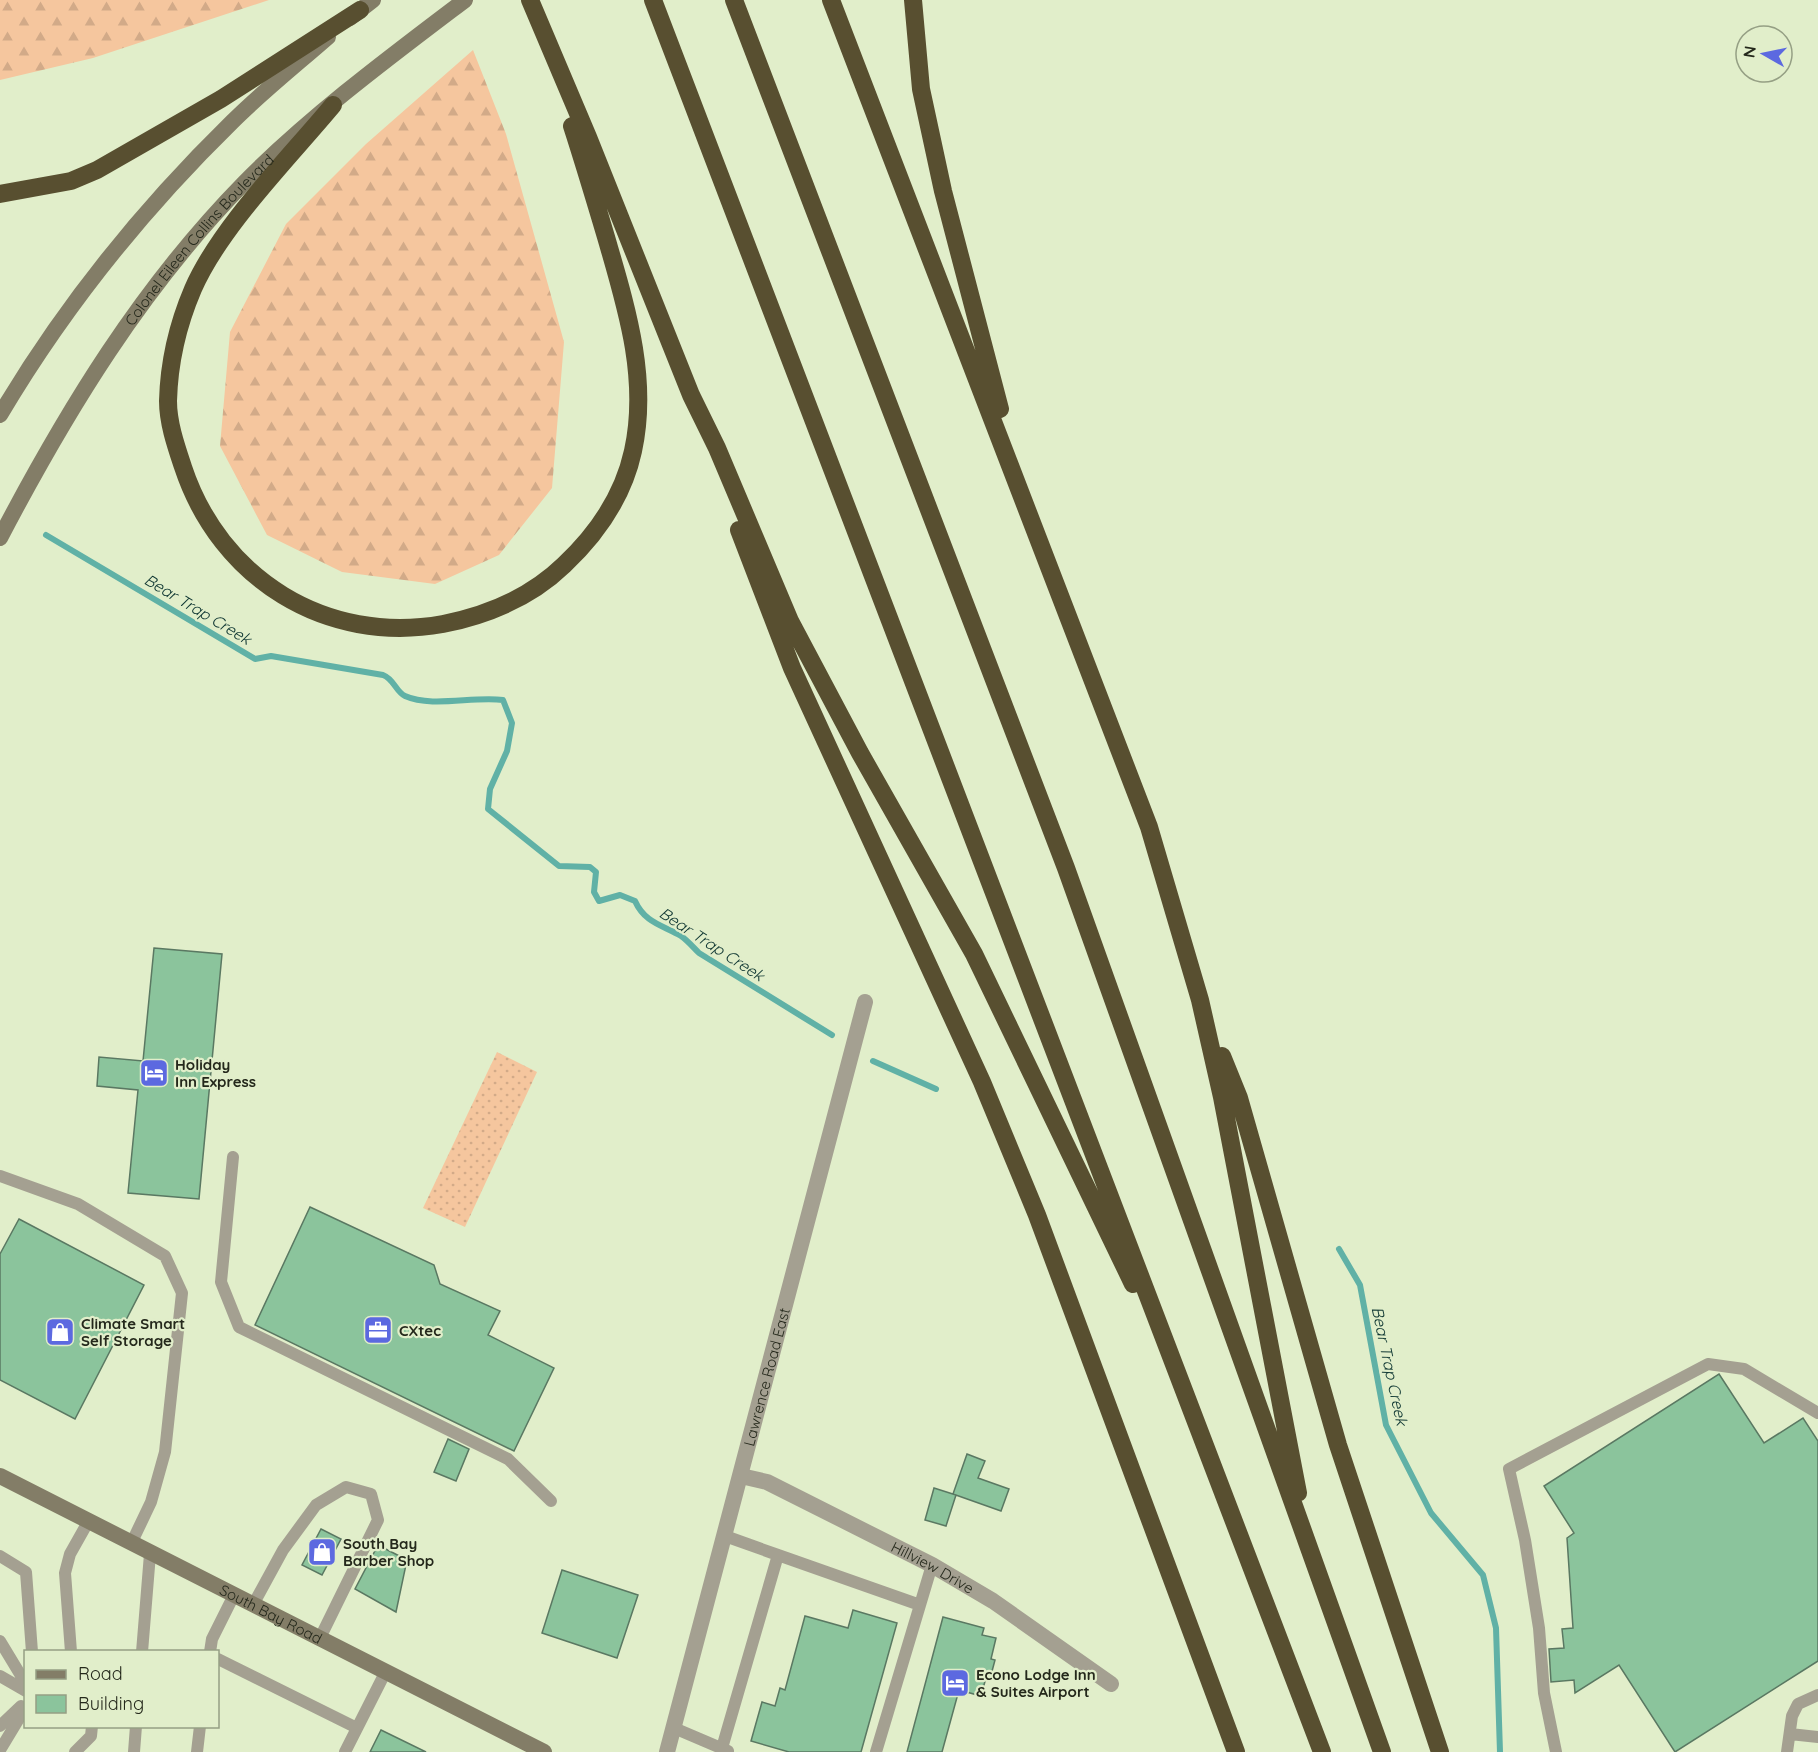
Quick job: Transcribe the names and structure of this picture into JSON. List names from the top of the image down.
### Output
{
  "streets": {
    "main road": ["Colonel Eileen Collins Boulevard", "South Bay Road"],
    "street": ["Lawrence Road East", "Hillview Drive"]
  },
  "crossings": [
    ["Lawrence Road East", "Hillview Drive"]
  ],
  "water": ["Bear Trap Creek"],
  "places": {
    "hotel": ["Holiday Inn Express", "Econo Lodge Inn & Suites Airport"],
    "office": ["CXtec"],
    "shop": ["Climate Smart Self Storage", "South Bay Barber Shop"]
  },
  "legend": ["Road", "Building"],
  "north": "left"
}
